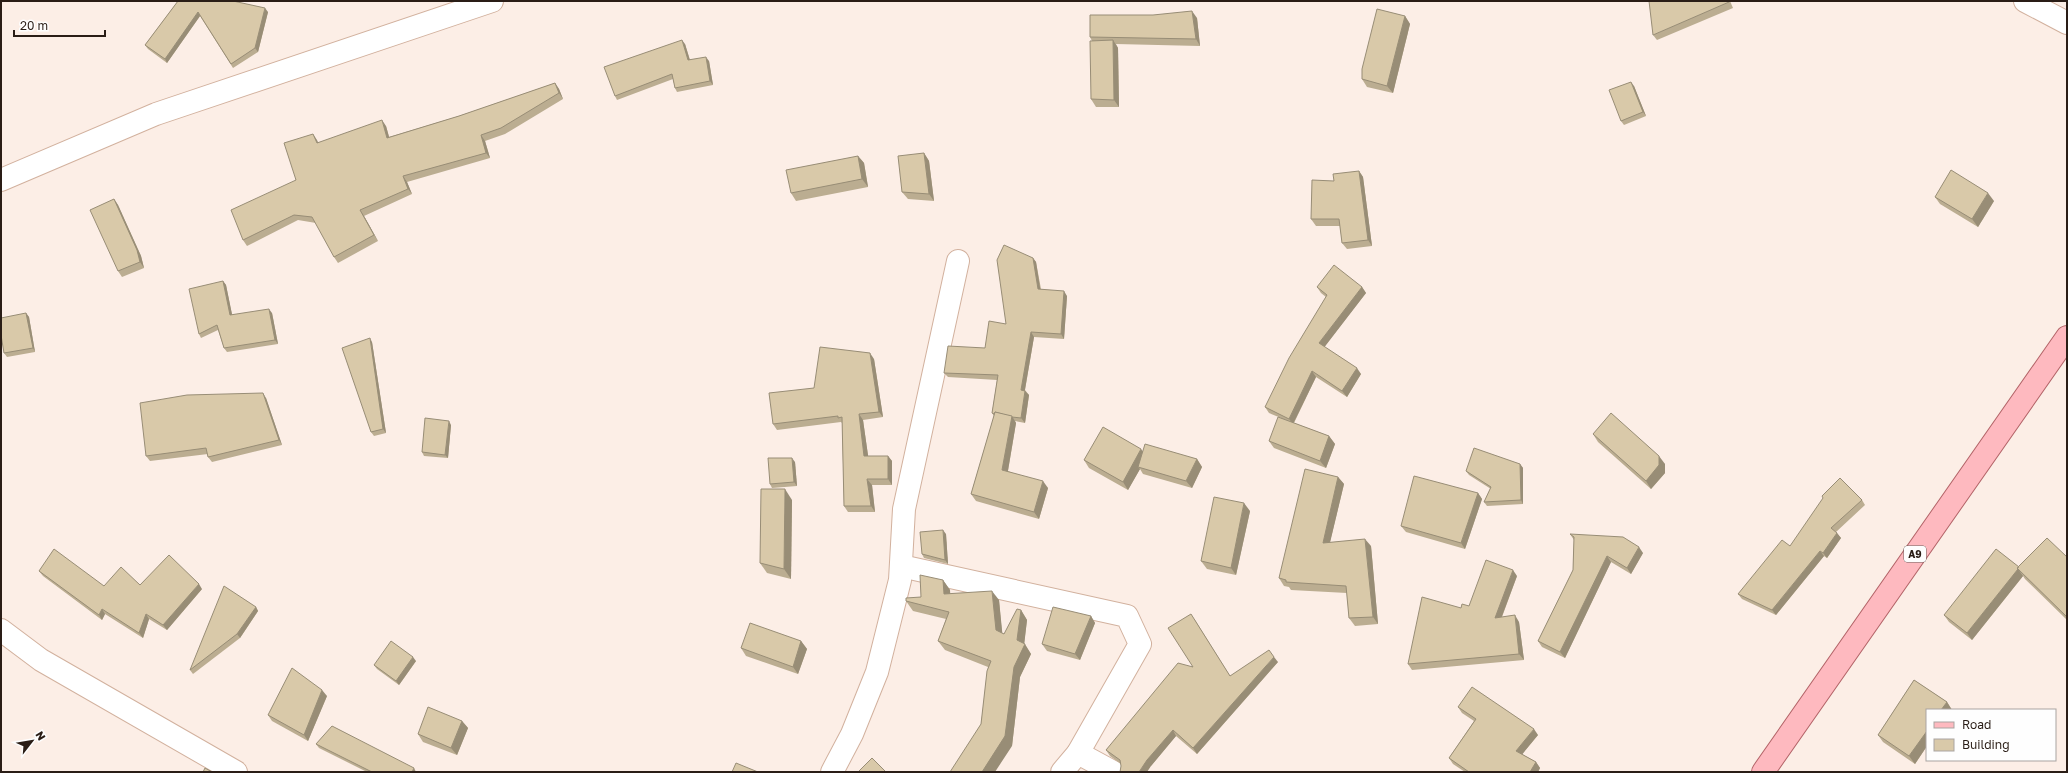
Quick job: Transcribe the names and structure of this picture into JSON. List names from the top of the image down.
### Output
{
  "streets": {
    "main road": ["A9"]
  },
  "legend": ["Road", "Building"],
  "scale_bar": "20 m",
  "north": "top right"
}
